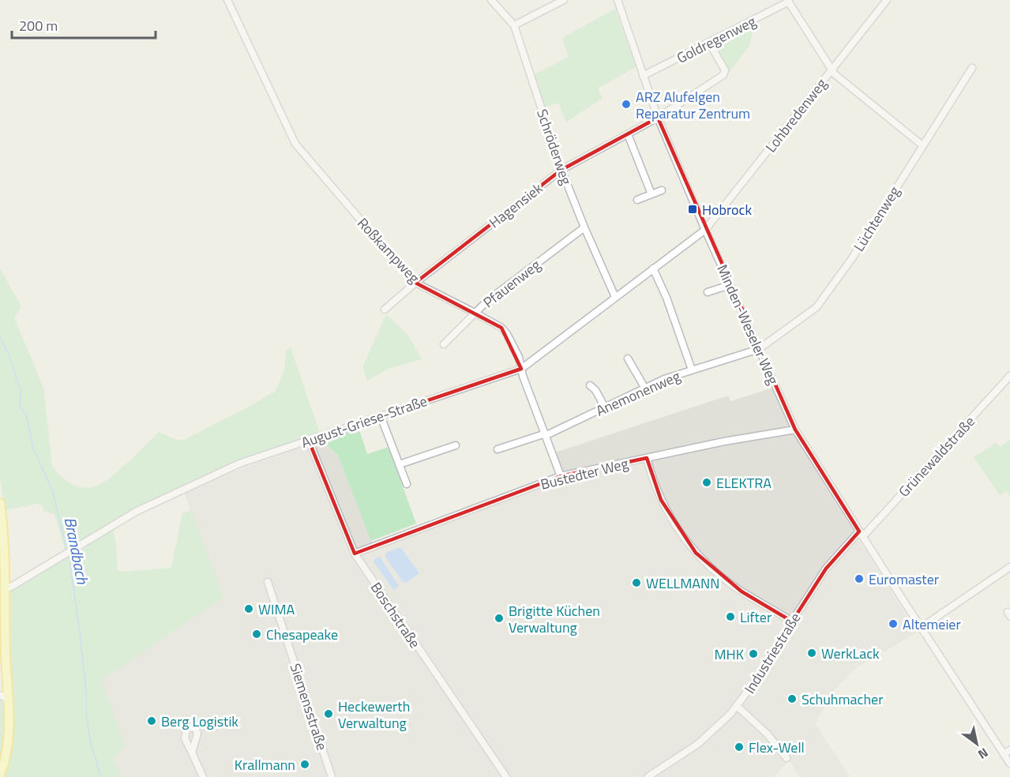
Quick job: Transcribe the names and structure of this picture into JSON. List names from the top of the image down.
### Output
{
  "streets": {
    "street": [
      "Goldregenweg",
      "Lohbredenweg",
      "Schröderweg",
      "Hagensiek",
      "Lüchtenweg",
      "Roßkampweg",
      "Pfauenweg",
      "Minden-Weseler Weg",
      "Anemonenweg",
      "August-Griese-Straße",
      "Grünewaldstraße",
      "Bustedter Weg",
      "Boschstraße",
      "Industriestraße",
      "Siemensstraße"
    ]
  },
  "crossings": [
    ["Goldregenweg", "Hagensiek"],
    ["Goldregenweg", "Minden-Weseler Weg"],
    ["Lohbredenweg", "Minden-Weseler Weg"],
    ["Lohbredenweg", "August-Griese-Straße"],
    ["Schröderweg", "Hagensiek"],
    ["Schröderweg", "Pfauenweg"],
    ["Schröderweg", "August-Griese-Straße"],
    ["Hagensiek", "Roßkampweg"],
    ["Hagensiek", "Minden-Weseler Weg"],
    ["Lüchtenweg", "Minden-Weseler Weg"],
    ["Lüchtenweg", "Anemonenweg"],
    ["Roßkampweg", "Pfauenweg"],
    ["Roßkampweg", "Anemonenweg"],
    ["Roßkampweg", "August-Griese-Straße"],
    ["Roßkampweg", "Bustedter Weg"],
    ["Minden-Weseler Weg", "Anemonenweg"],
    ["Minden-Weseler Weg", "August-Griese-Straße"],
    ["Minden-Weseler Weg", "Grünewaldstraße"],
    ["Minden-Weseler Weg", "Bustedter Weg"],
    ["Minden-Weseler Weg", "Industriestraße"],
    ["August-Griese-Straße", "Boschstraße"],
    ["Grünewaldstraße", "Industriestraße"],
    ["Bustedter Weg", "Boschstraße"]
  ],
  "water": ["Brandbach"],
  "places": {
    "other": [
      "ARZ Alufelgen Reparatur Zentrum",
      "ELEKTRA",
      "Euromaster",
      "WELLMANN",
      "WIMA",
      "Lifter",
      "Brigitte Küchen Verwaltung",
      "Altemeier",
      "Chesapeake",
      "WerkLack",
      "MHK",
      "Schuhmacher",
      "Heckewerth Verwaltung",
      "Berg Logistik",
      "Flex-Well",
      "Krallmann"
    ],
    "transit": ["Hobrock"]
  },
  "scale_bar": "200 m",
  "north": "bottom right"
}
